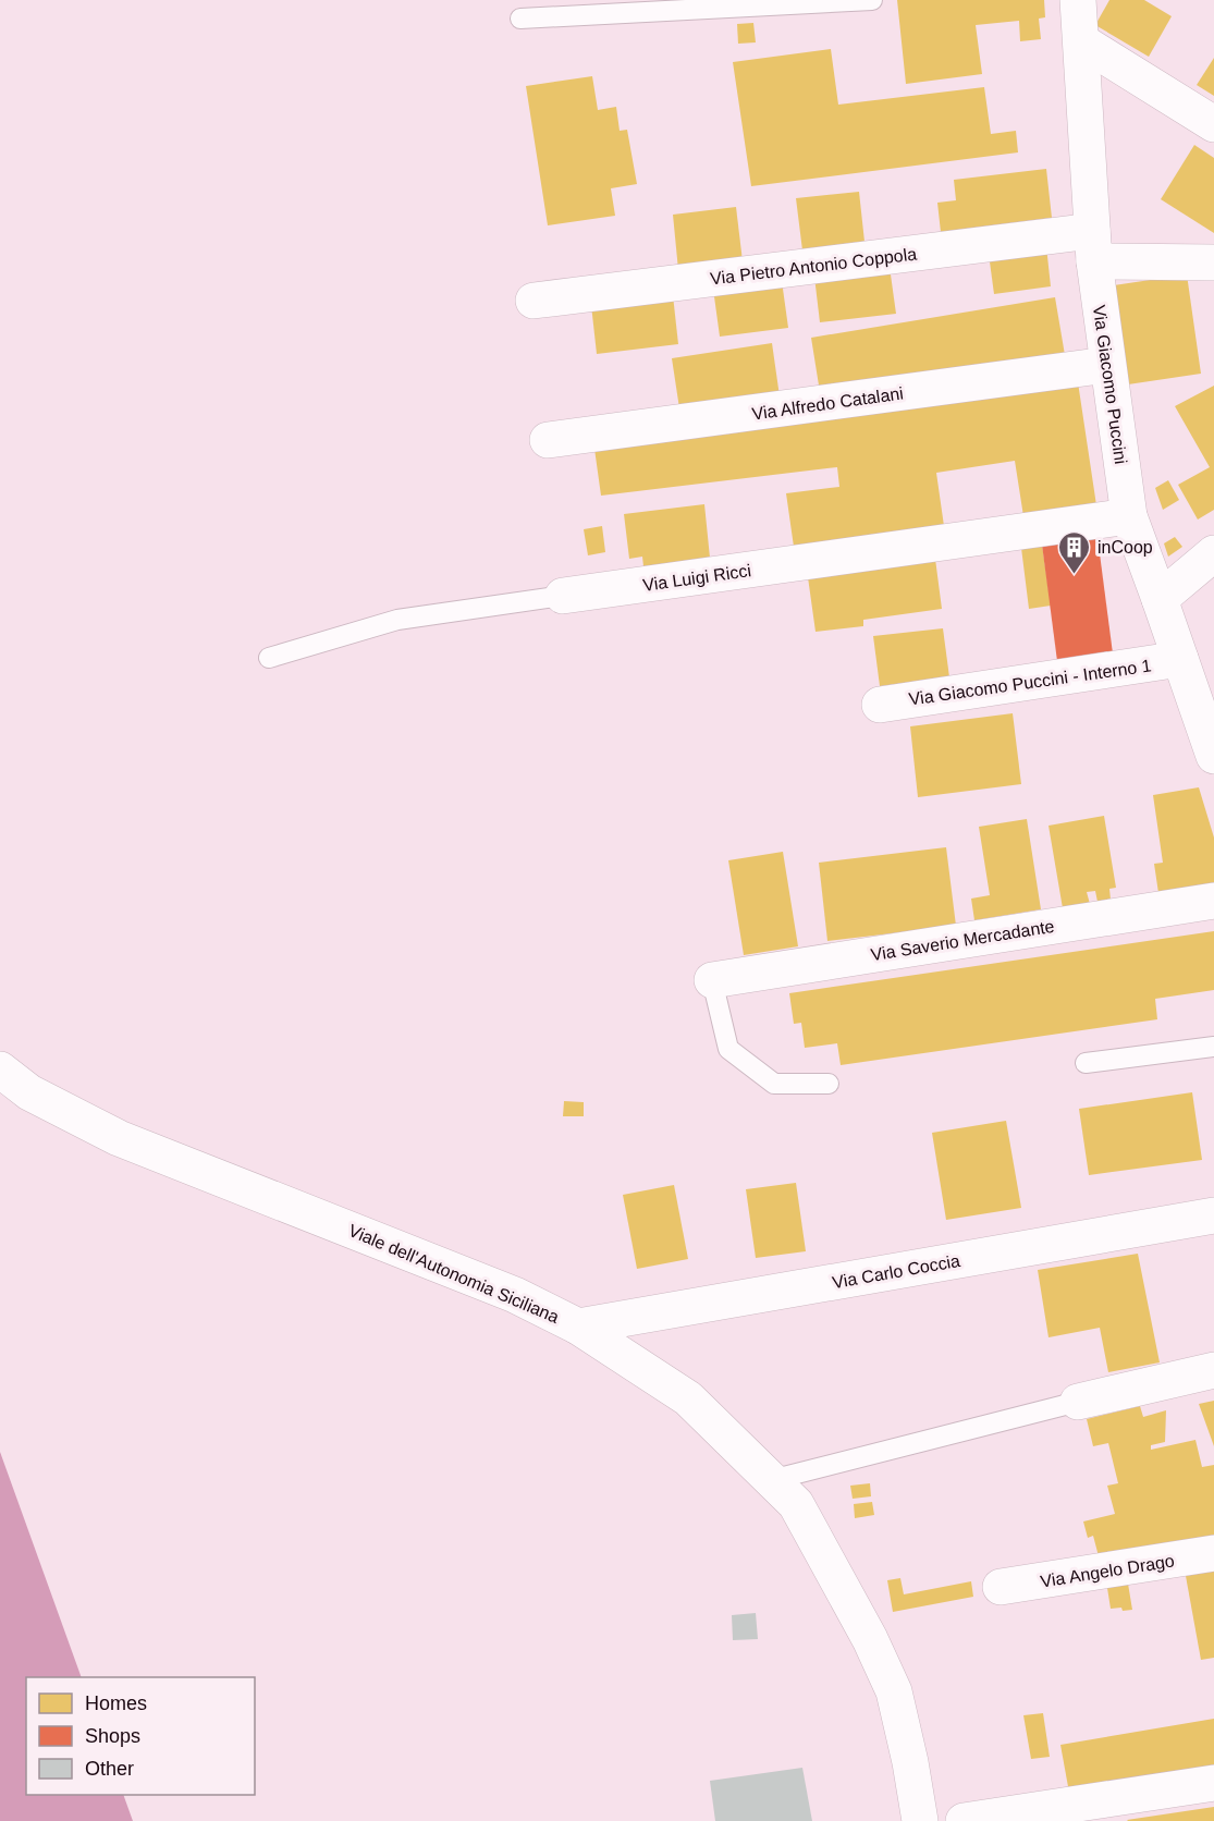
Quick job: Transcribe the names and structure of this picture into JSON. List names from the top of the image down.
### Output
{
  "streets": {
    "street": [
      "Via Pietro Antonio Coppola",
      "Via Giacomo Puccini",
      "Via Alfredo Catalani",
      "Via Luigi Ricci",
      "Via Giacomo Puccini - Interno 1",
      "Via Saverio Mercadante",
      "Via Carlo Coccia",
      "Viale dell'Autonomia Siciliana",
      "Via Angelo Drago"
    ]
  },
  "crossings": [
    ["Via Pietro Antonio Coppola", "Via Giacomo Puccini"],
    ["Via Giacomo Puccini", "Via Alfredo Catalani"],
    ["Via Giacomo Puccini", "Via Luigi Ricci"],
    ["Via Giacomo Puccini", "Via Giacomo Puccini - Interno 1"],
    ["Via Carlo Coccia", "Viale dell'Autonomia Siciliana"]
  ],
  "places": {
    "building": ["inCoop"]
  },
  "legend": ["Homes", "Shops", "Other"]
}
